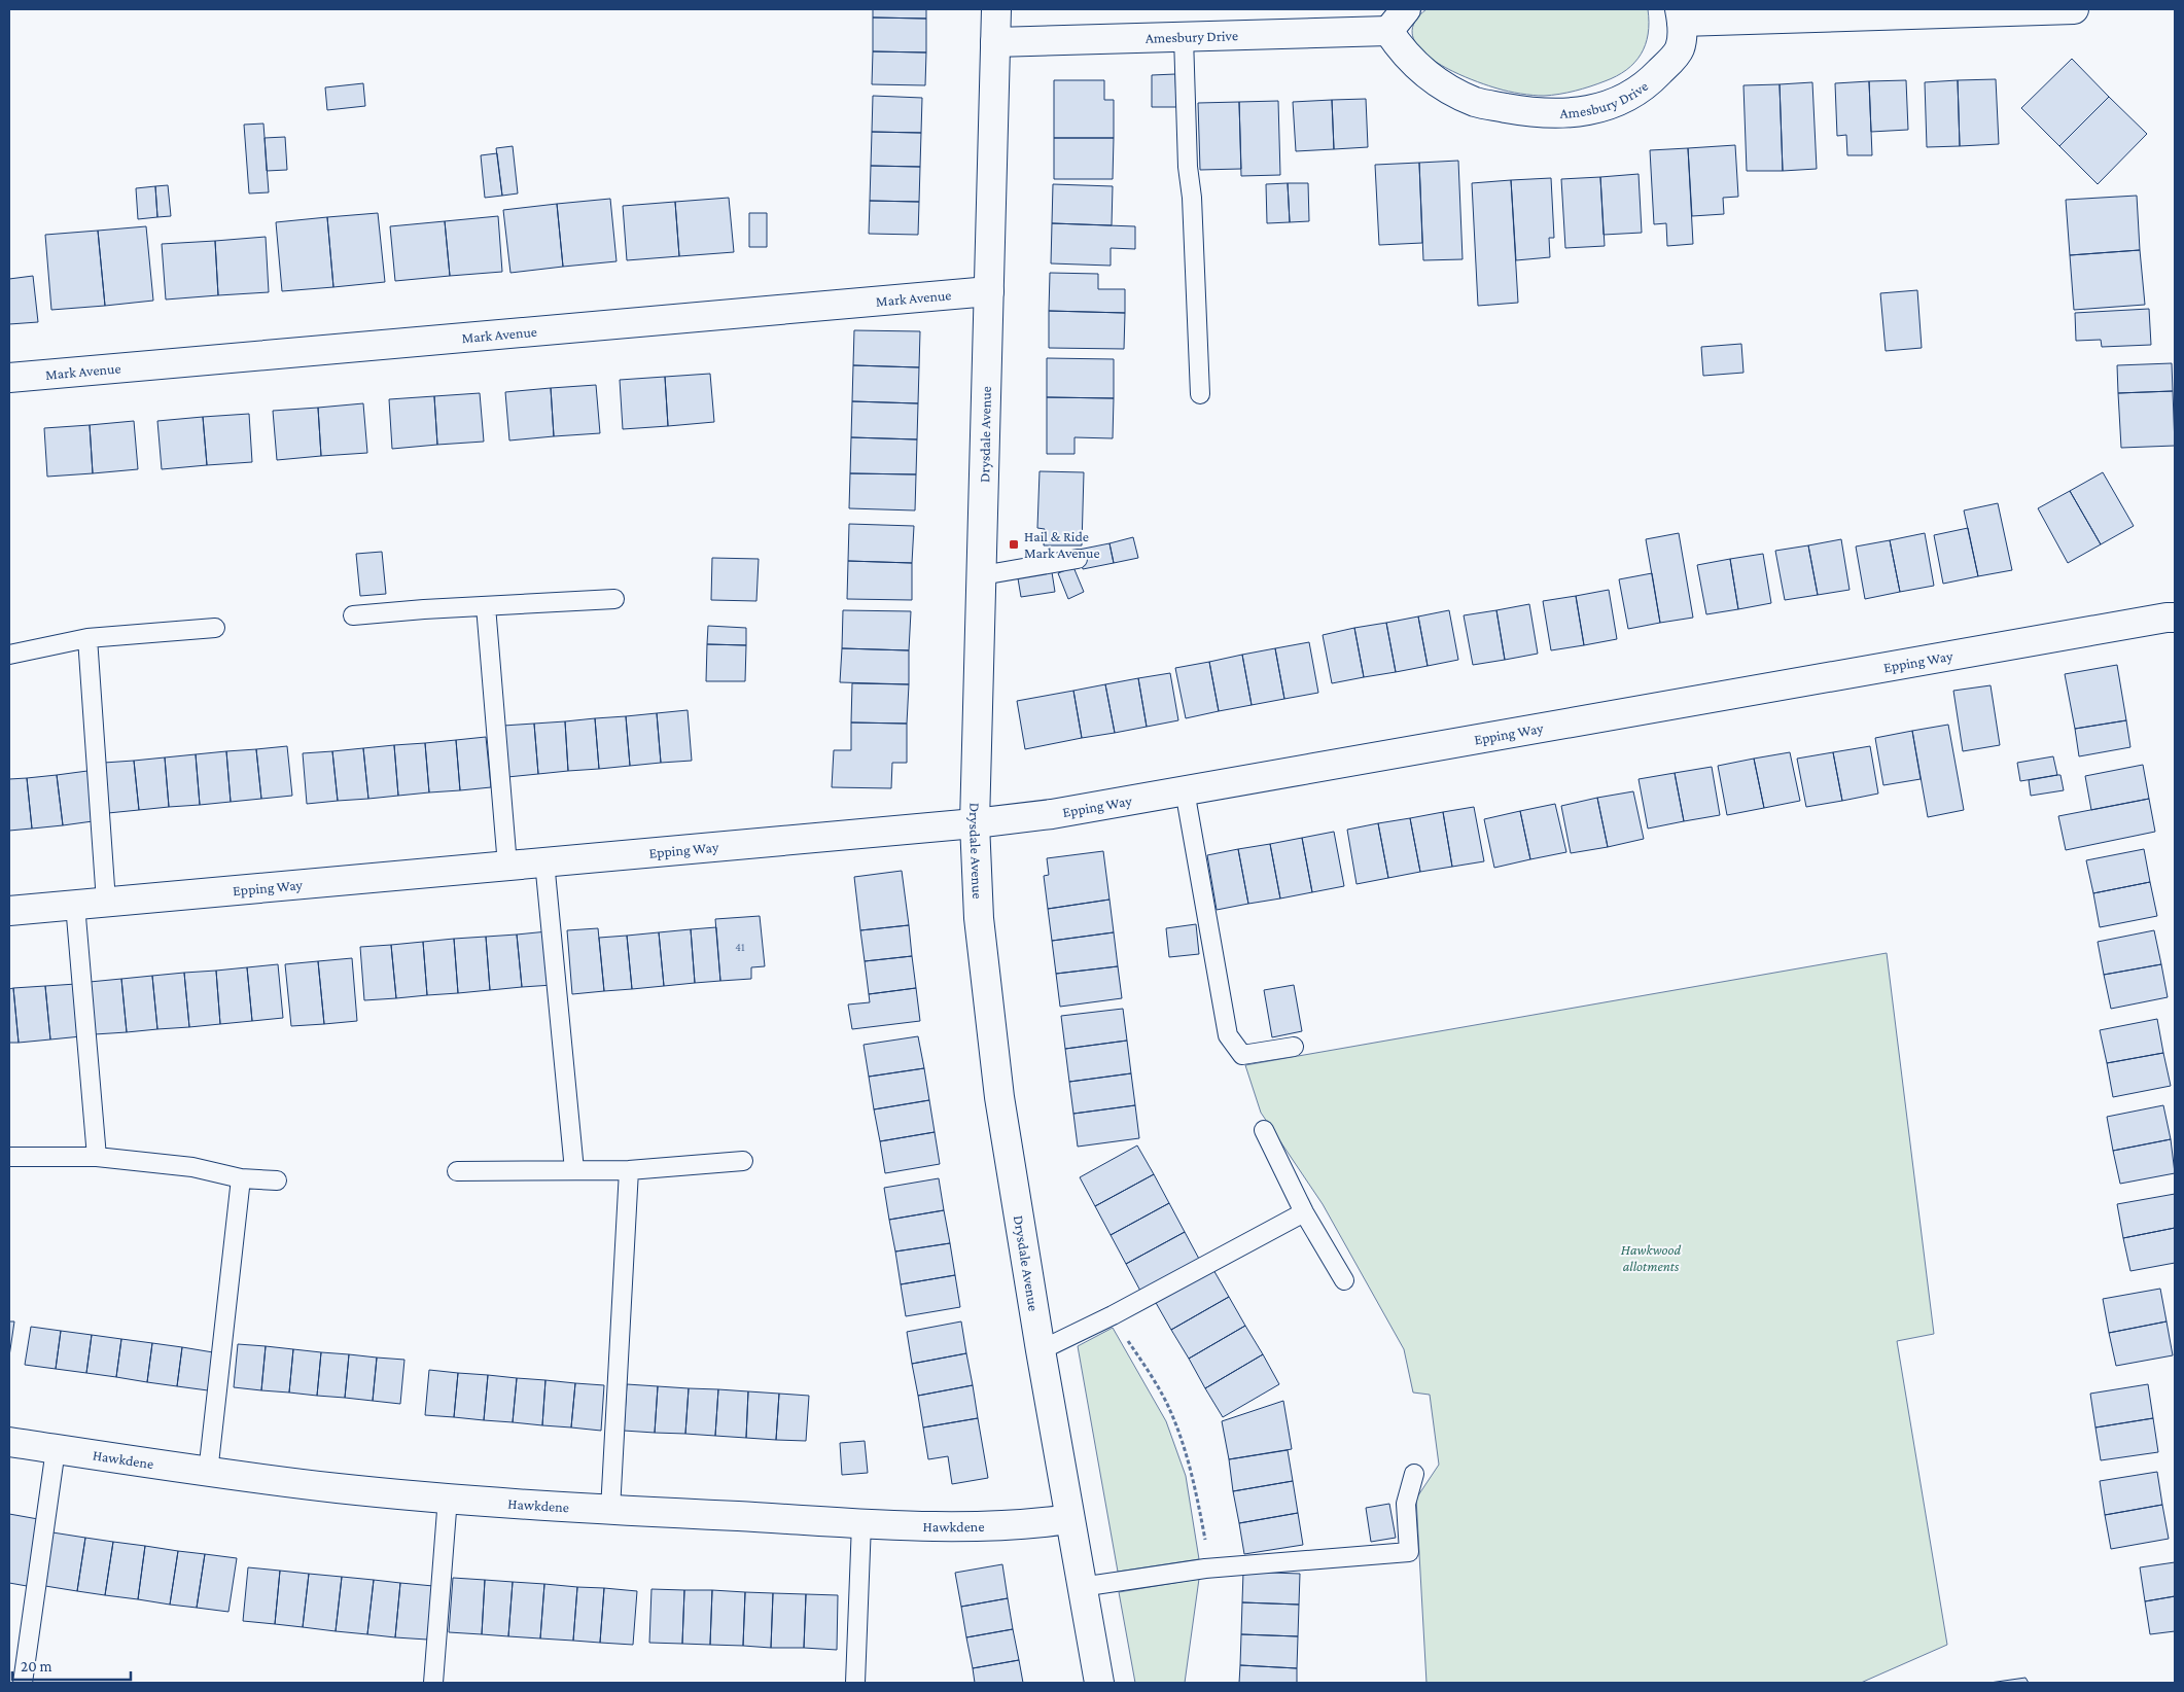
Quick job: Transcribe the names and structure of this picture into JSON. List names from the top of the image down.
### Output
{
  "streets": {
    "street": [
      "Amesbury Drive",
      "Mark Avenue",
      "Drysdale Avenue",
      "Epping Way",
      "Hawkdene"
    ]
  },
  "crossings": [
    ["Amesbury Drive", "Drysdale Avenue"],
    ["Mark Avenue", "Drysdale Avenue"],
    ["Drysdale Avenue", "Epping Way"],
    ["Drysdale Avenue", "Hawkdene"]
  ],
  "parks": ["Hawkwood allotments"],
  "places": {
    "transit": ["Hail & Ride Mark Avenue"]
  },
  "house_numbers": ["41"],
  "scale_bar": "20 m"
}
